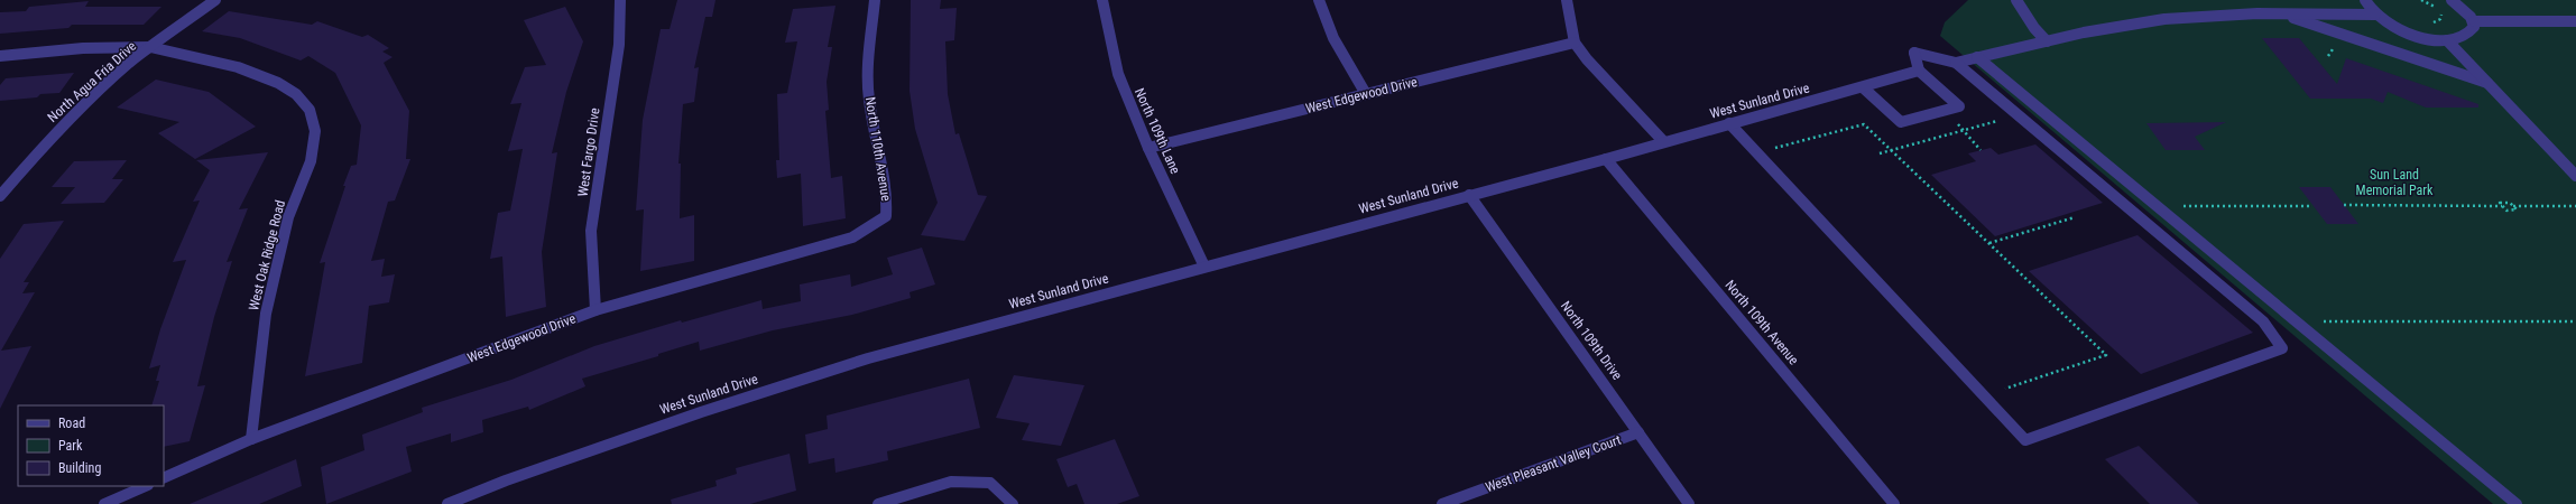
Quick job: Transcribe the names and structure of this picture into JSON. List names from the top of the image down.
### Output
{
  "streets": {
    "street": [
      "North Agua Fria Drive",
      "West Edgewood Drive",
      "West Sunland Drive",
      "North 109th Lane",
      "North 110th Avenue",
      "West Fargo Drive",
      "West Oak Ridge Road",
      "North 109th Avenue",
      "North 109th Drive",
      "West Pleasant Valley Court"
    ]
  },
  "crossings": [
    ["North Agua Fria Drive", "West Oak Ridge Road"],
    ["West Edgewood Drive", "North 109th Lane"],
    ["West Edgewood Drive", "North 110th Avenue"],
    ["West Edgewood Drive", "West Fargo Drive"],
    ["West Edgewood Drive", "West Oak Ridge Road"],
    ["West Sunland Drive", "North 109th Lane"],
    ["West Sunland Drive", "North 109th Avenue"],
    ["West Sunland Drive", "North 109th Drive"],
    ["North 109th Drive", "West Pleasant Valley Court"]
  ],
  "parks": ["Sun Land Memorial Park"],
  "legend": ["Road", "Park", "Building"]
}
